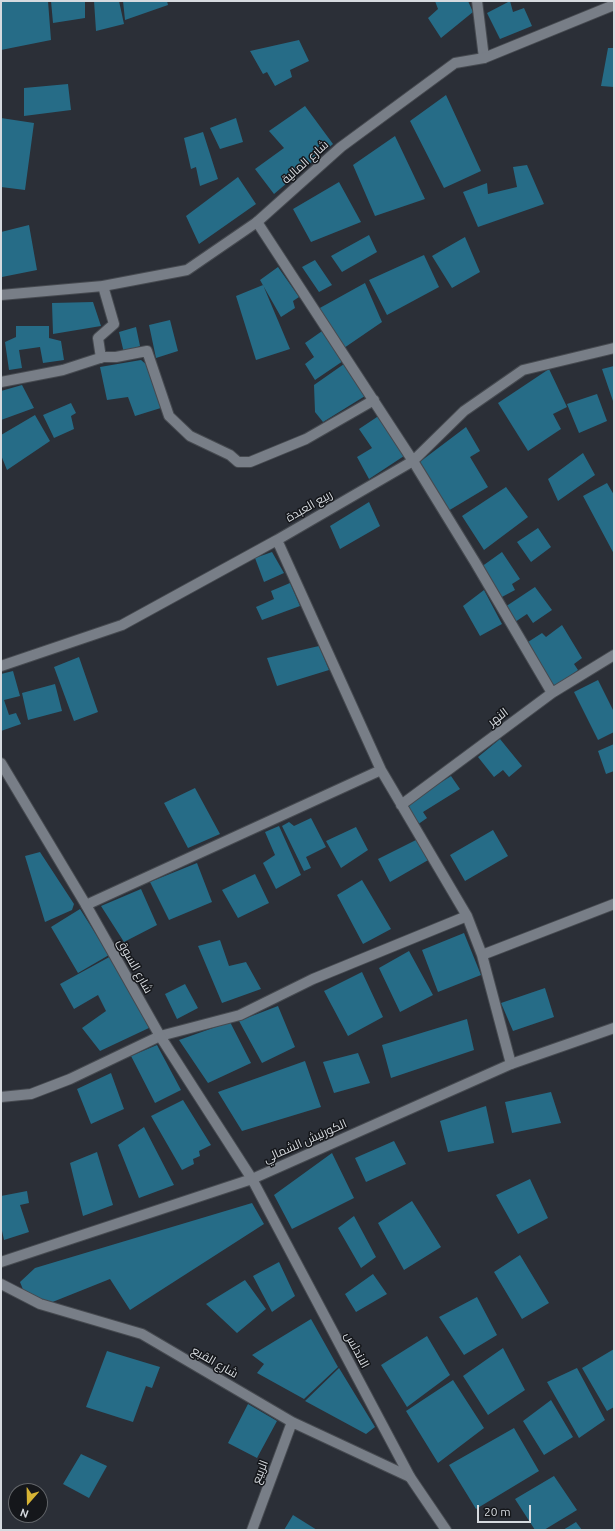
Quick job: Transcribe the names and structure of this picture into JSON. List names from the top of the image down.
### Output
{
  "streets": {
    "street": [
      "شارع المالية",
      "ربيع العبدة",
      "النهر",
      "شارع السوق",
      "الكورنيش الشمالي",
      "الاندلس",
      "شارع القبع",
      "الربيع"
    ]
  },
  "crossings": [
    ["شارع السوق", "الكورنيش الشمالي"],
    ["شارع السوق", "الاندلس"],
    ["الكورنيش الشمالي", "الاندلس"],
    ["الاندلس", "شارع القبع"],
    ["شارع القبع", "الربيع"]
  ],
  "scale_bar": "20 m",
  "north": "bottom"
}
